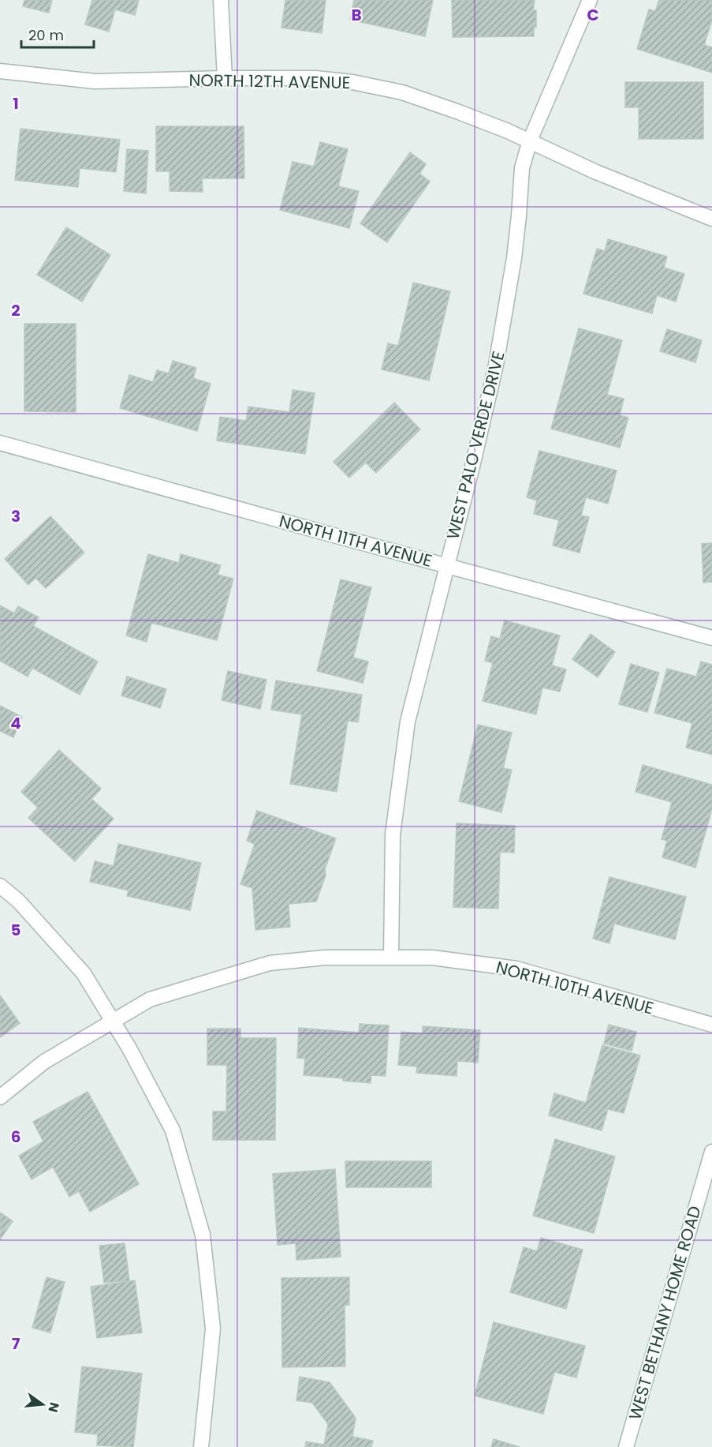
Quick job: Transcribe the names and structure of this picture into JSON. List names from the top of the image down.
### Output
{
  "streets": {
    "street": [
      "NORTH 12TH AVENUE",
      "WEST PALO VERDE DRIVE",
      "NORTH 11TH AVENUE",
      "NORTH 10TH AVENUE",
      "WEST BETHANY HOME ROAD"
    ]
  },
  "crossings": [
    ["NORTH 12TH AVENUE", "WEST PALO VERDE DRIVE"],
    ["WEST PALO VERDE DRIVE", "NORTH 11TH AVENUE"],
    ["WEST PALO VERDE DRIVE", "NORTH 10TH AVENUE"]
  ],
  "scale_bar": "20 m",
  "north": "right",
  "grid": {
    "columns": ["B", "C"],
    "rows": [
      "1",
      "2",
      "3",
      "4",
      "5",
      "6",
      "7"
    ]
  }
}
